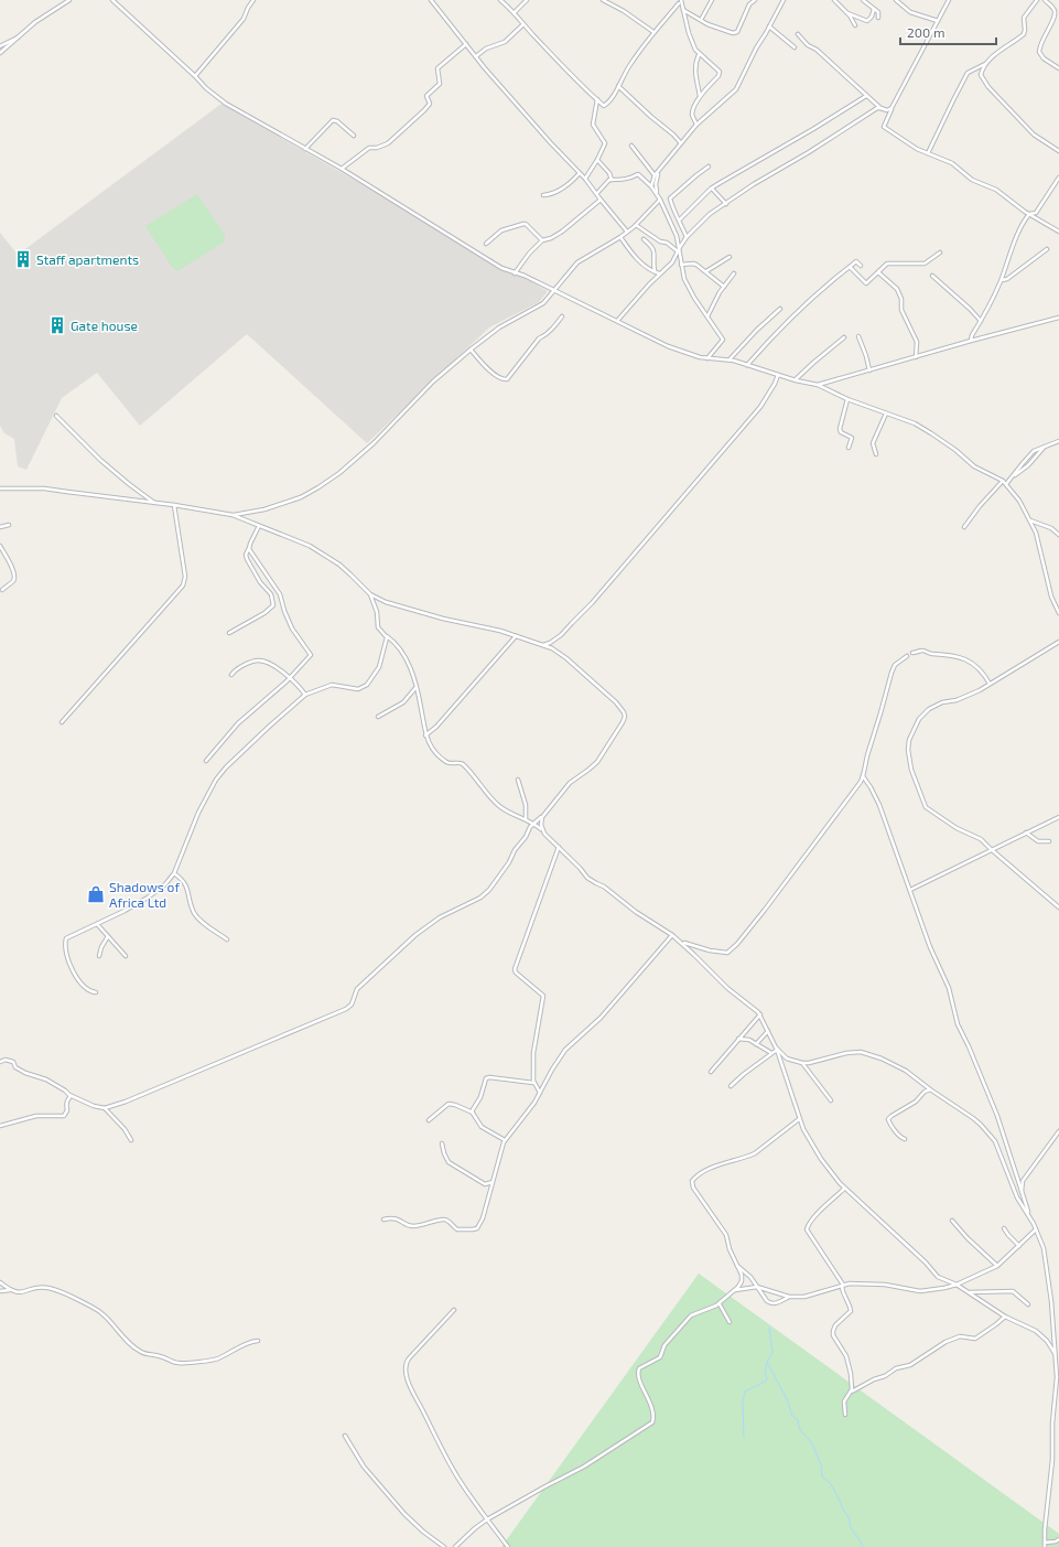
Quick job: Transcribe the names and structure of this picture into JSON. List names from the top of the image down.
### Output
{
  "places": {
    "building": ["Staff apartments", "Gate house"],
    "shop": ["Shadows of Africa Ltd"]
  },
  "scale_bar": "200 m"
}
